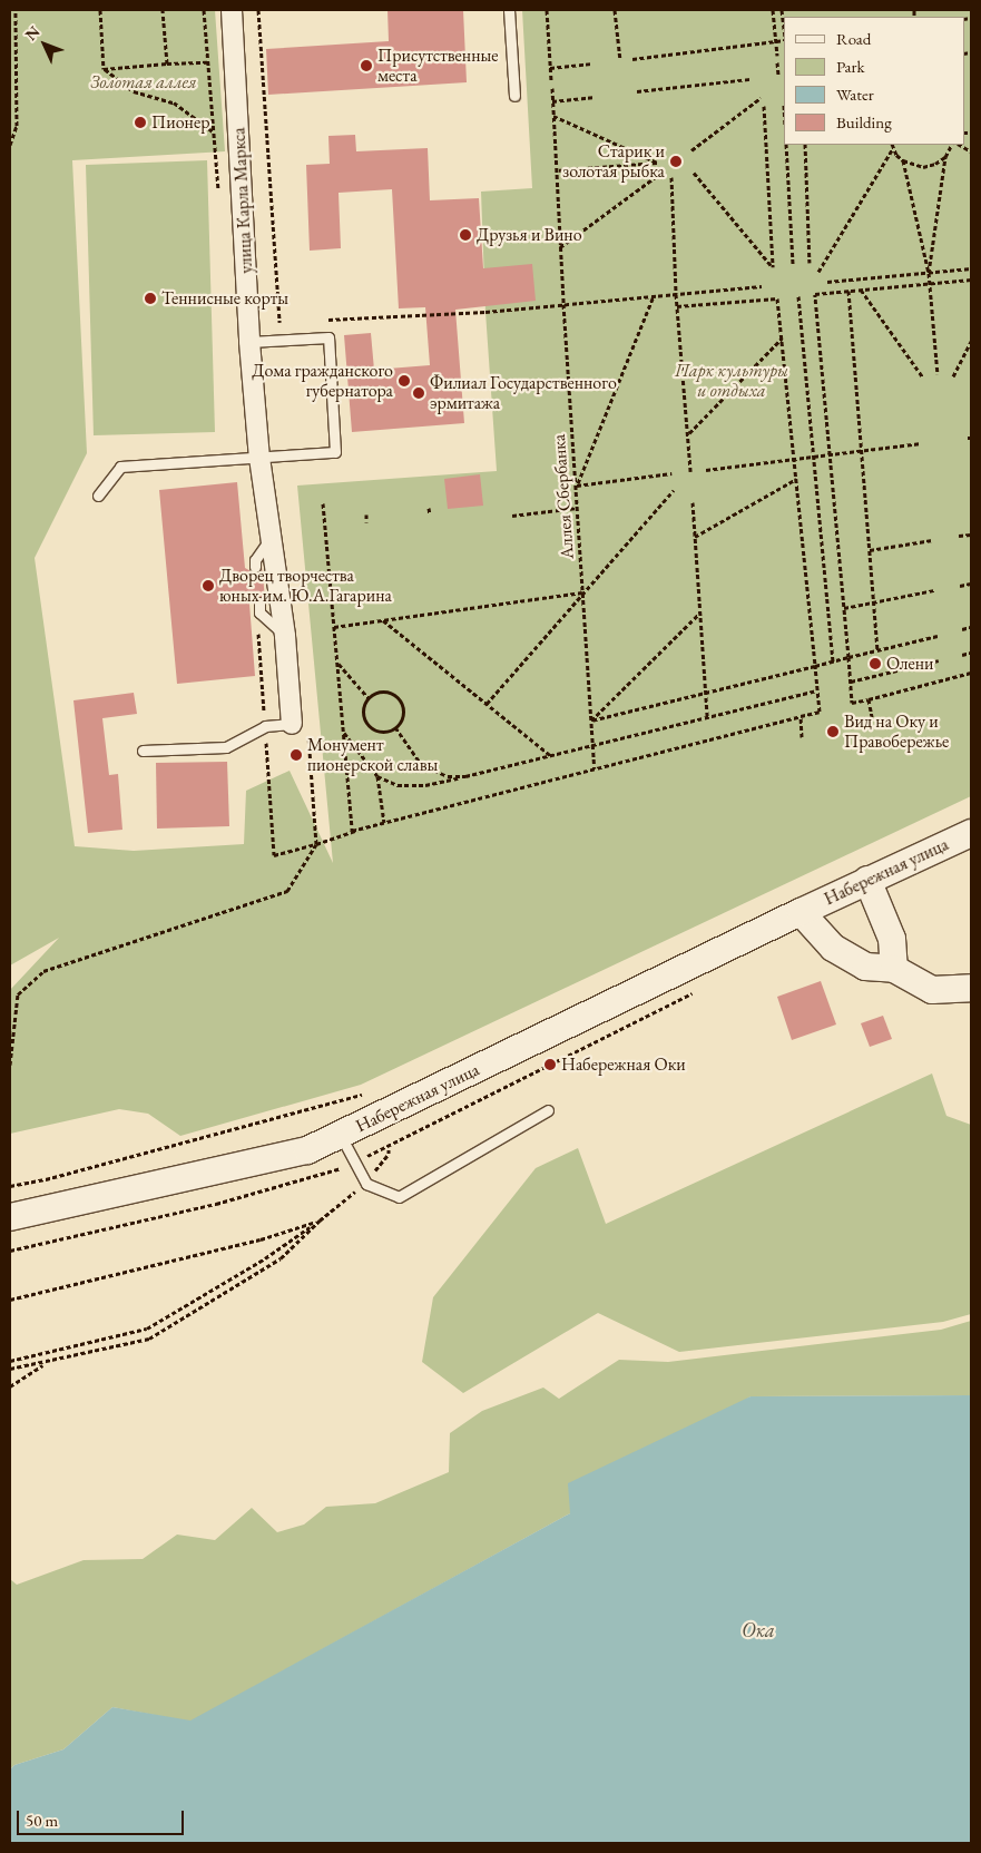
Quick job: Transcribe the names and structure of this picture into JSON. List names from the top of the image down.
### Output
{
  "streets": {
    "main road": ["Набережная улица"],
    "street": ["улица Карла Маркса"],
    "path": ["Аллея Сбербанка"]
  },
  "water": ["Ока"],
  "parks": ["Золотая аллея", "Парк культуры и отдыха"],
  "places": [
    "Присутственные места",
    "Пионер",
    "Старик и золотая рыбка",
    "Друзья и Вино",
    "Теннисные корты",
    "Дома гражданского губернатора",
    "Филиал Государственного эрмитажа",
    "Дворец творчества юных им. Ю.А.Гагарина",
    "Олени",
    "Вид на Оку и Правобережье",
    "Монумент пионерской славы",
    "Набережная Оки"
  ],
  "legend": [
    "Road",
    "Park",
    "Water",
    "Building"
  ],
  "scale_bar": "50 m",
  "north": "top left"
}
